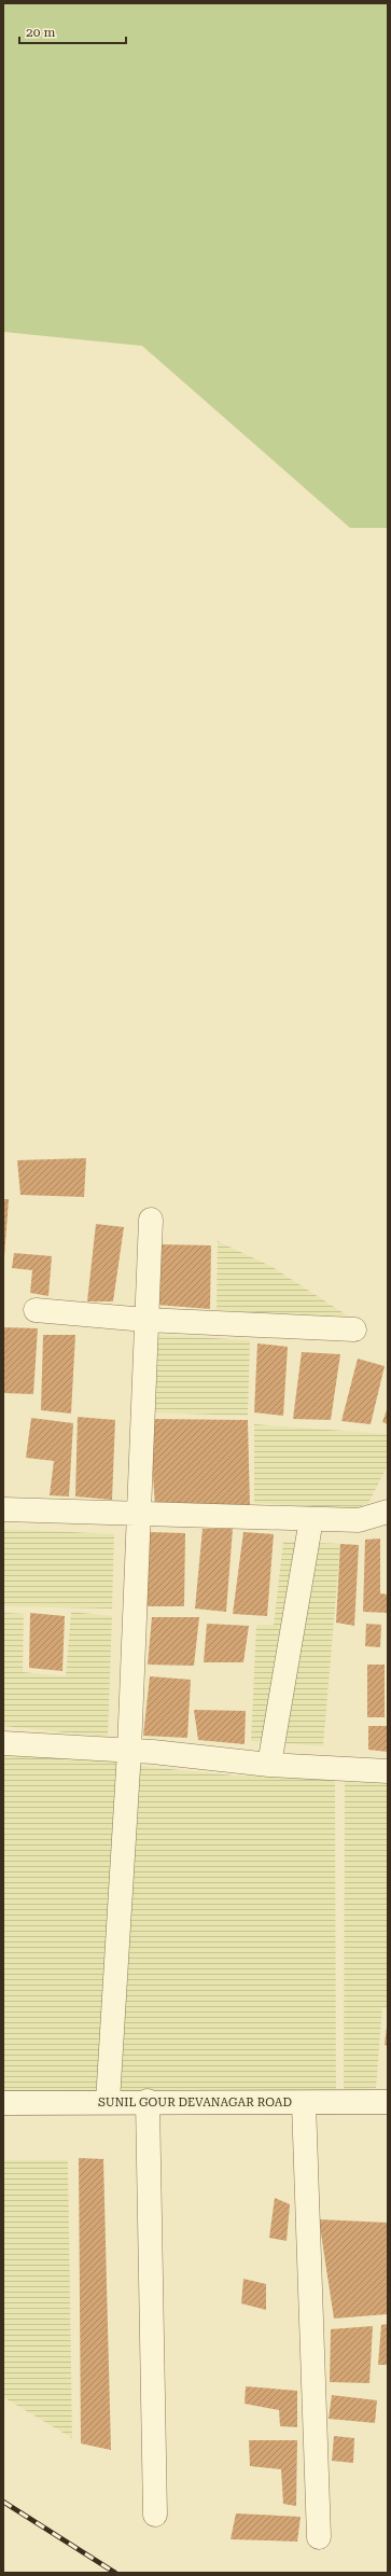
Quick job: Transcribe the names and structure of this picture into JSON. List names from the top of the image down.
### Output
{
  "streets": {
    "street": ["SUNIL GOUR DEVANAGAR ROAD"]
  },
  "scale_bar": "20 m"
}
